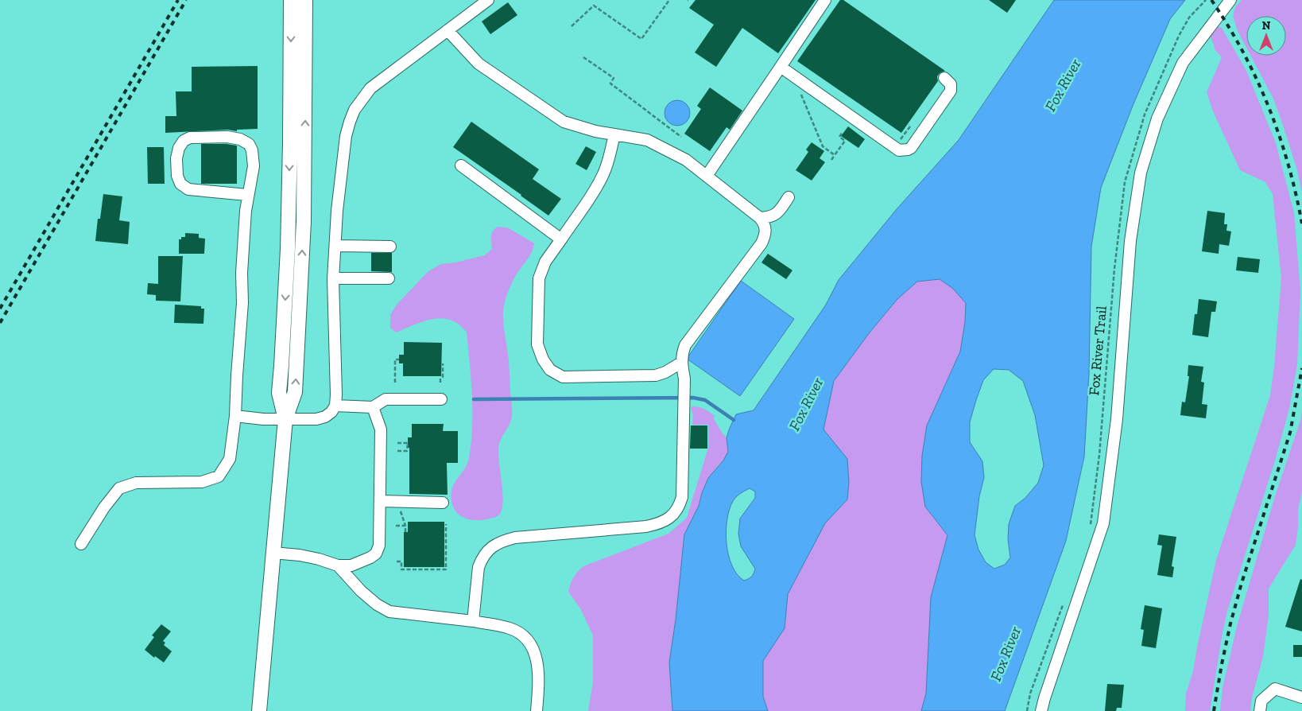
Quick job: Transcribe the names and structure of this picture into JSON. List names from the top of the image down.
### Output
{
  "streets": {
    "path": ["Fox River Trail"]
  },
  "water": ["Fox River"],
  "north": "top"
}
